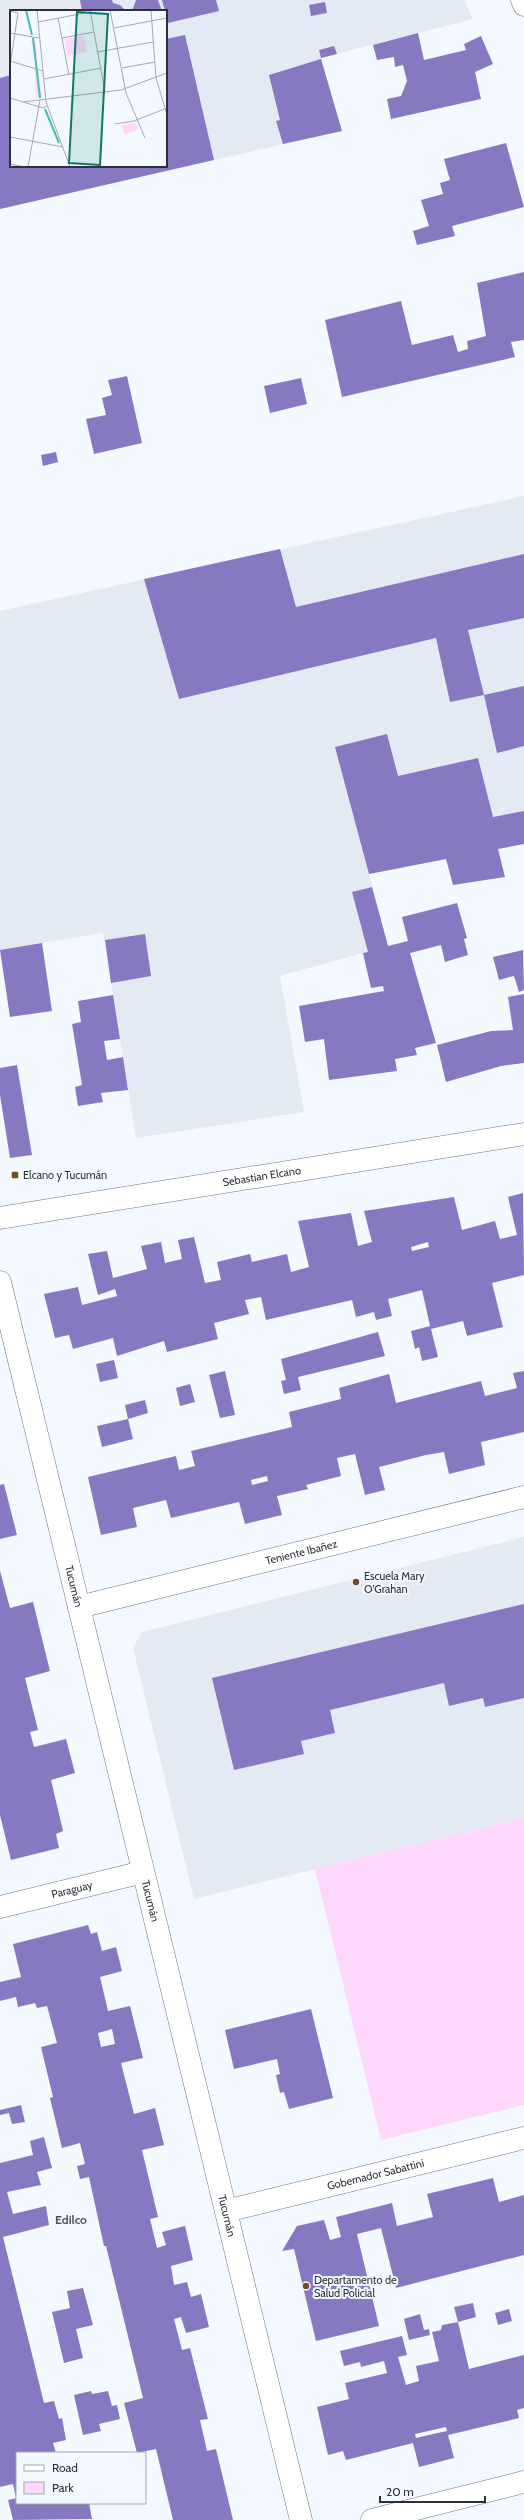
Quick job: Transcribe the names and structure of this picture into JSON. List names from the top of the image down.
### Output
{
  "streets": {
    "street": [
      "Sebastian Elcano",
      "Teniente Ibañez",
      "Tucumán",
      "Paraguay",
      "Gobernador Sabattini"
    ]
  },
  "crossings": [
    ["Teniente Ibañez", "Tucumán"],
    ["Tucumán", "Paraguay"],
    ["Tucumán", "Gobernador Sabattini"]
  ],
  "districts": ["Edilco"],
  "places": {
    "transit": ["Elcano y Tucumán"],
    "other": ["Escuela Mary O'Grahan", "Departamento de Salud Policial"]
  },
  "legend": ["Road", "Park"],
  "scale_bar": "20 m"
}
